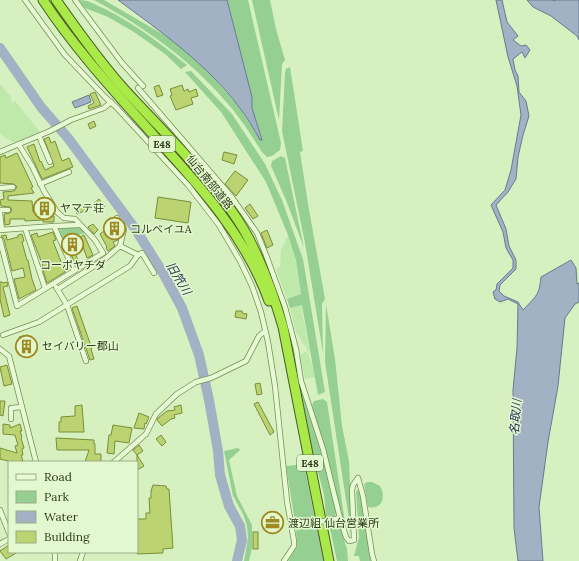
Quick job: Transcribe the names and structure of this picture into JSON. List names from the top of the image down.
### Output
{
  "streets": {
    "highway": ["E48", "仙台南部道路"]
  },
  "water": ["旧笊川", "名取川"],
  "places": {
    "building": [
      "ヤマテ荘",
      "コルベイユA",
      "コーポヤチダ",
      "セイバリー郡山"
    ],
    "office": ["渡辺組 仙台営業所"]
  },
  "legend": [
    "Road",
    "Park",
    "Water",
    "Building"
  ]
}
